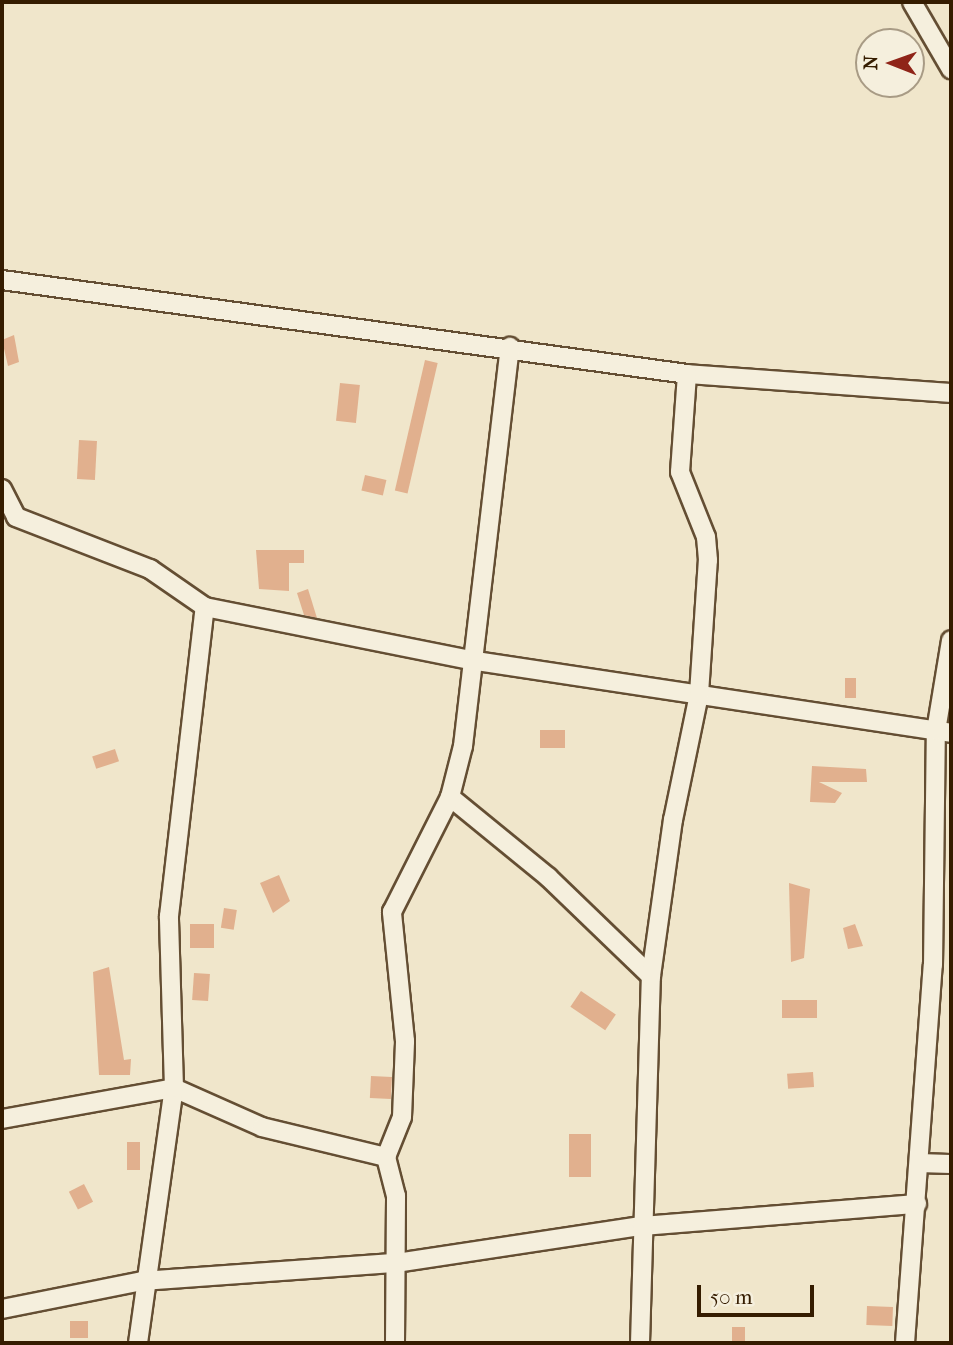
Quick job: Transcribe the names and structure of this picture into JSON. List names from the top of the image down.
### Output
{
  "scale_bar": "50 m",
  "north": "left"
}
